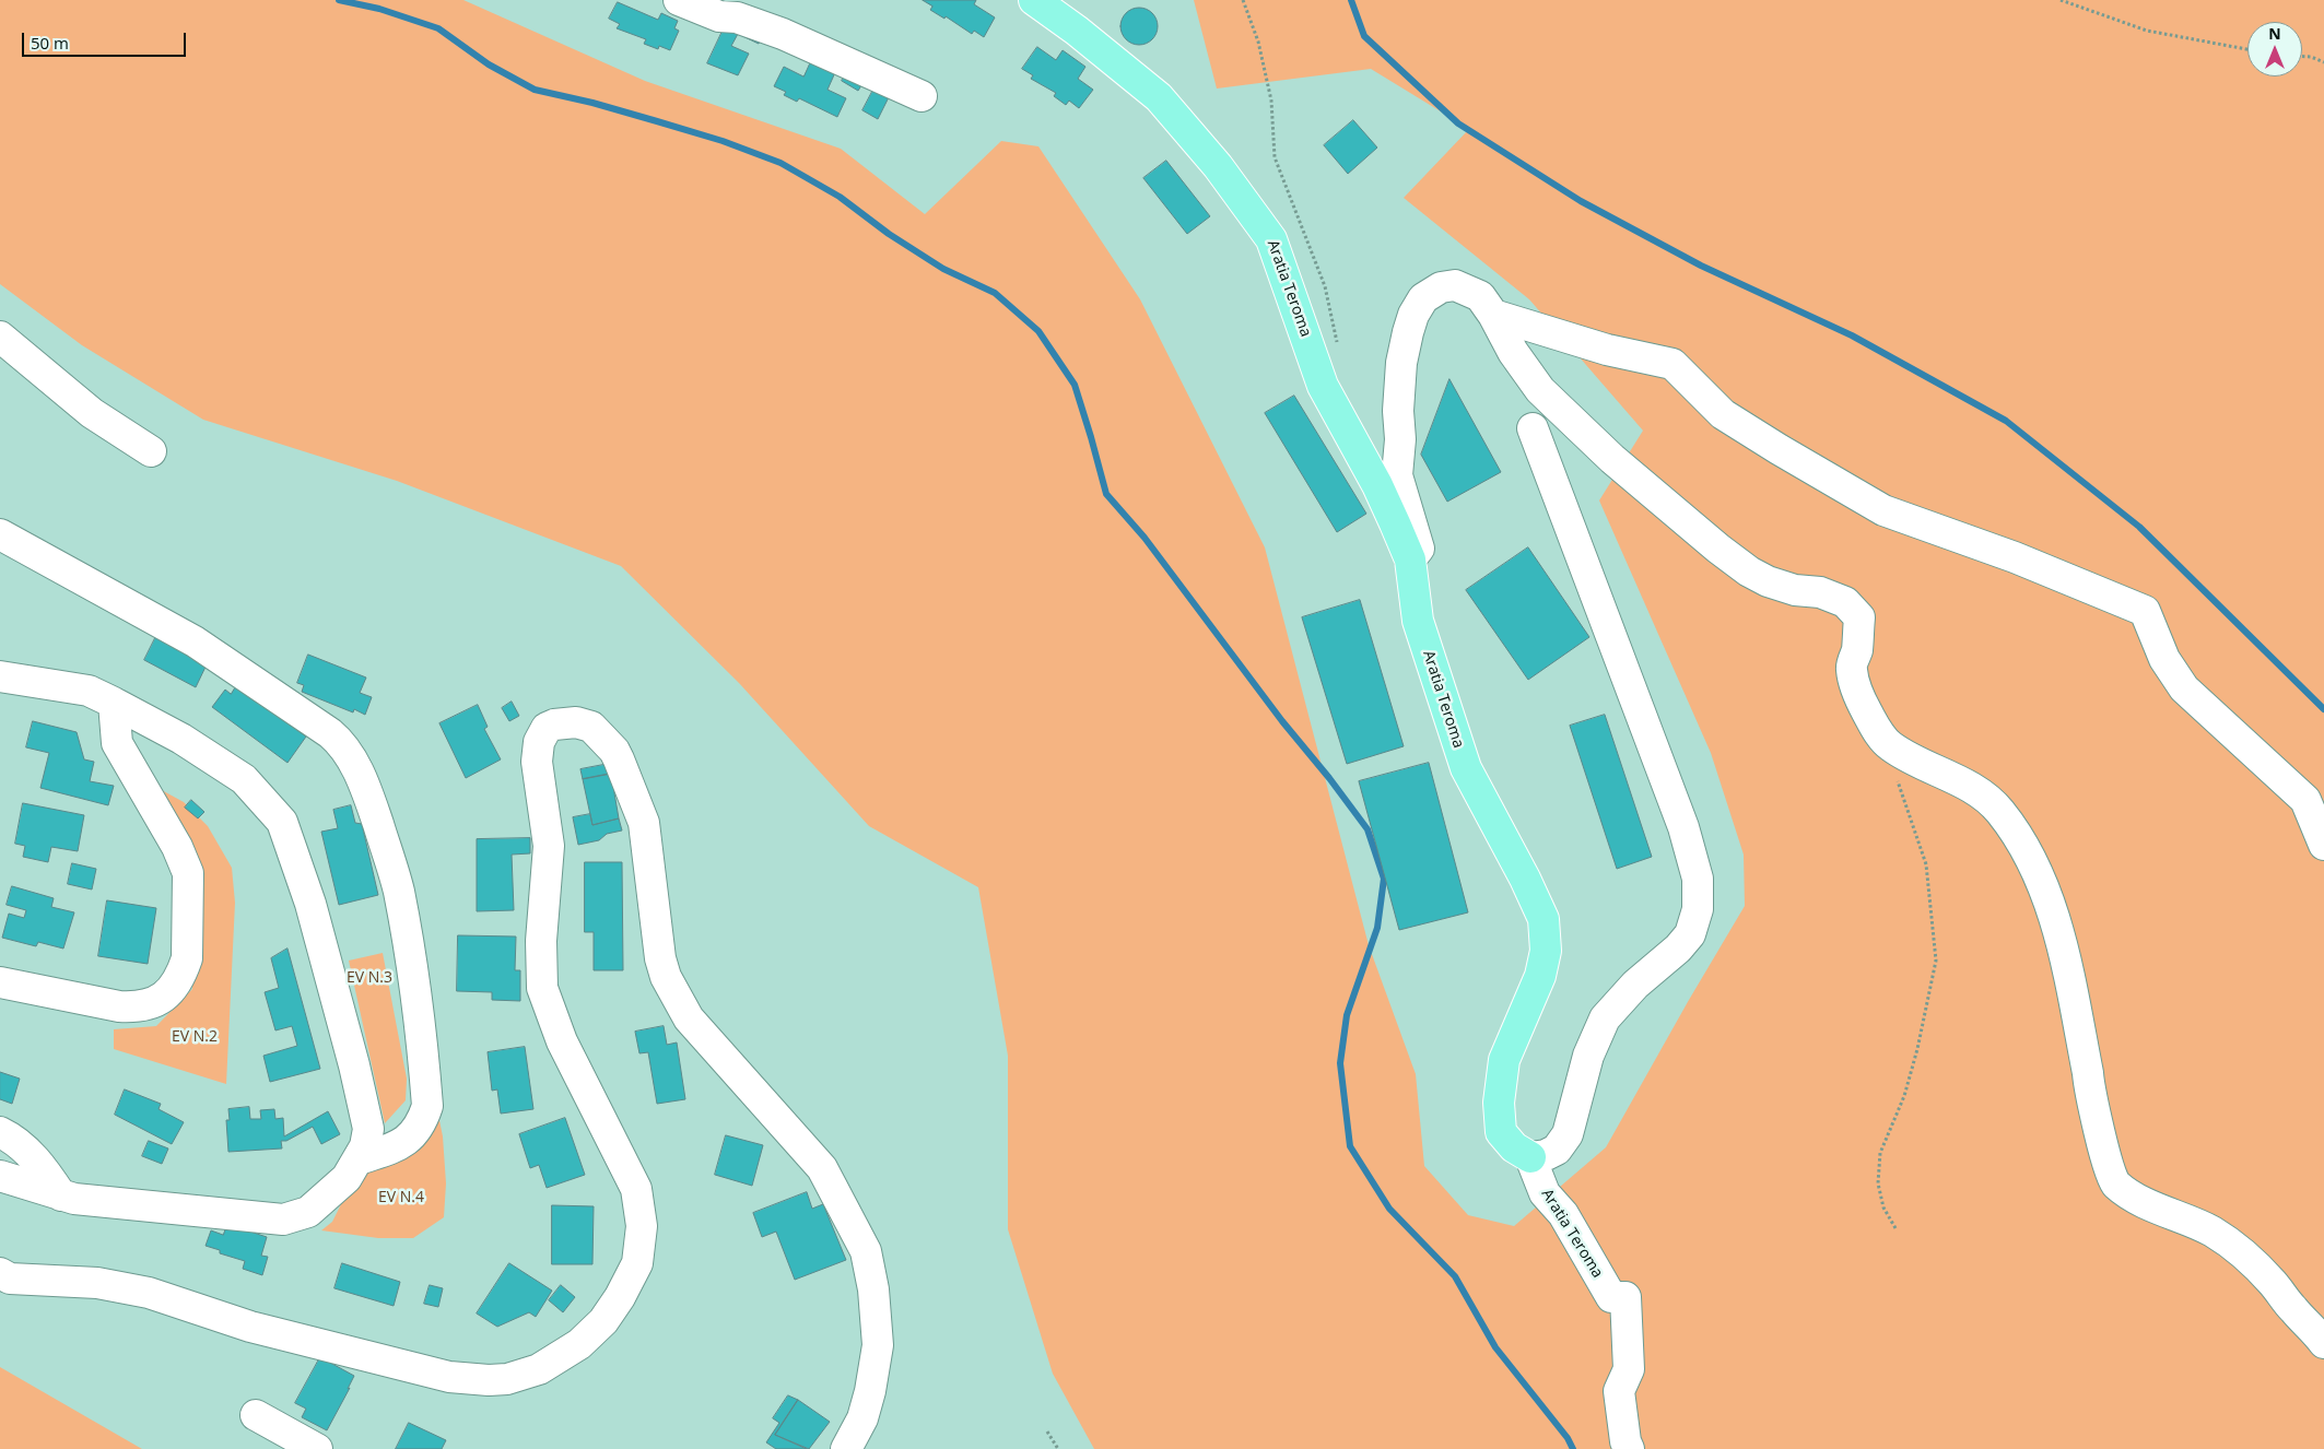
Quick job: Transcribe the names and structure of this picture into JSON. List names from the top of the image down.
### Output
{
  "streets": {
    "main road": ["Aratia Teroma"]
  },
  "parks": ["EV N.3", "EV N.2", "EV N.4"],
  "scale_bar": "50 m",
  "north": "top"
}
